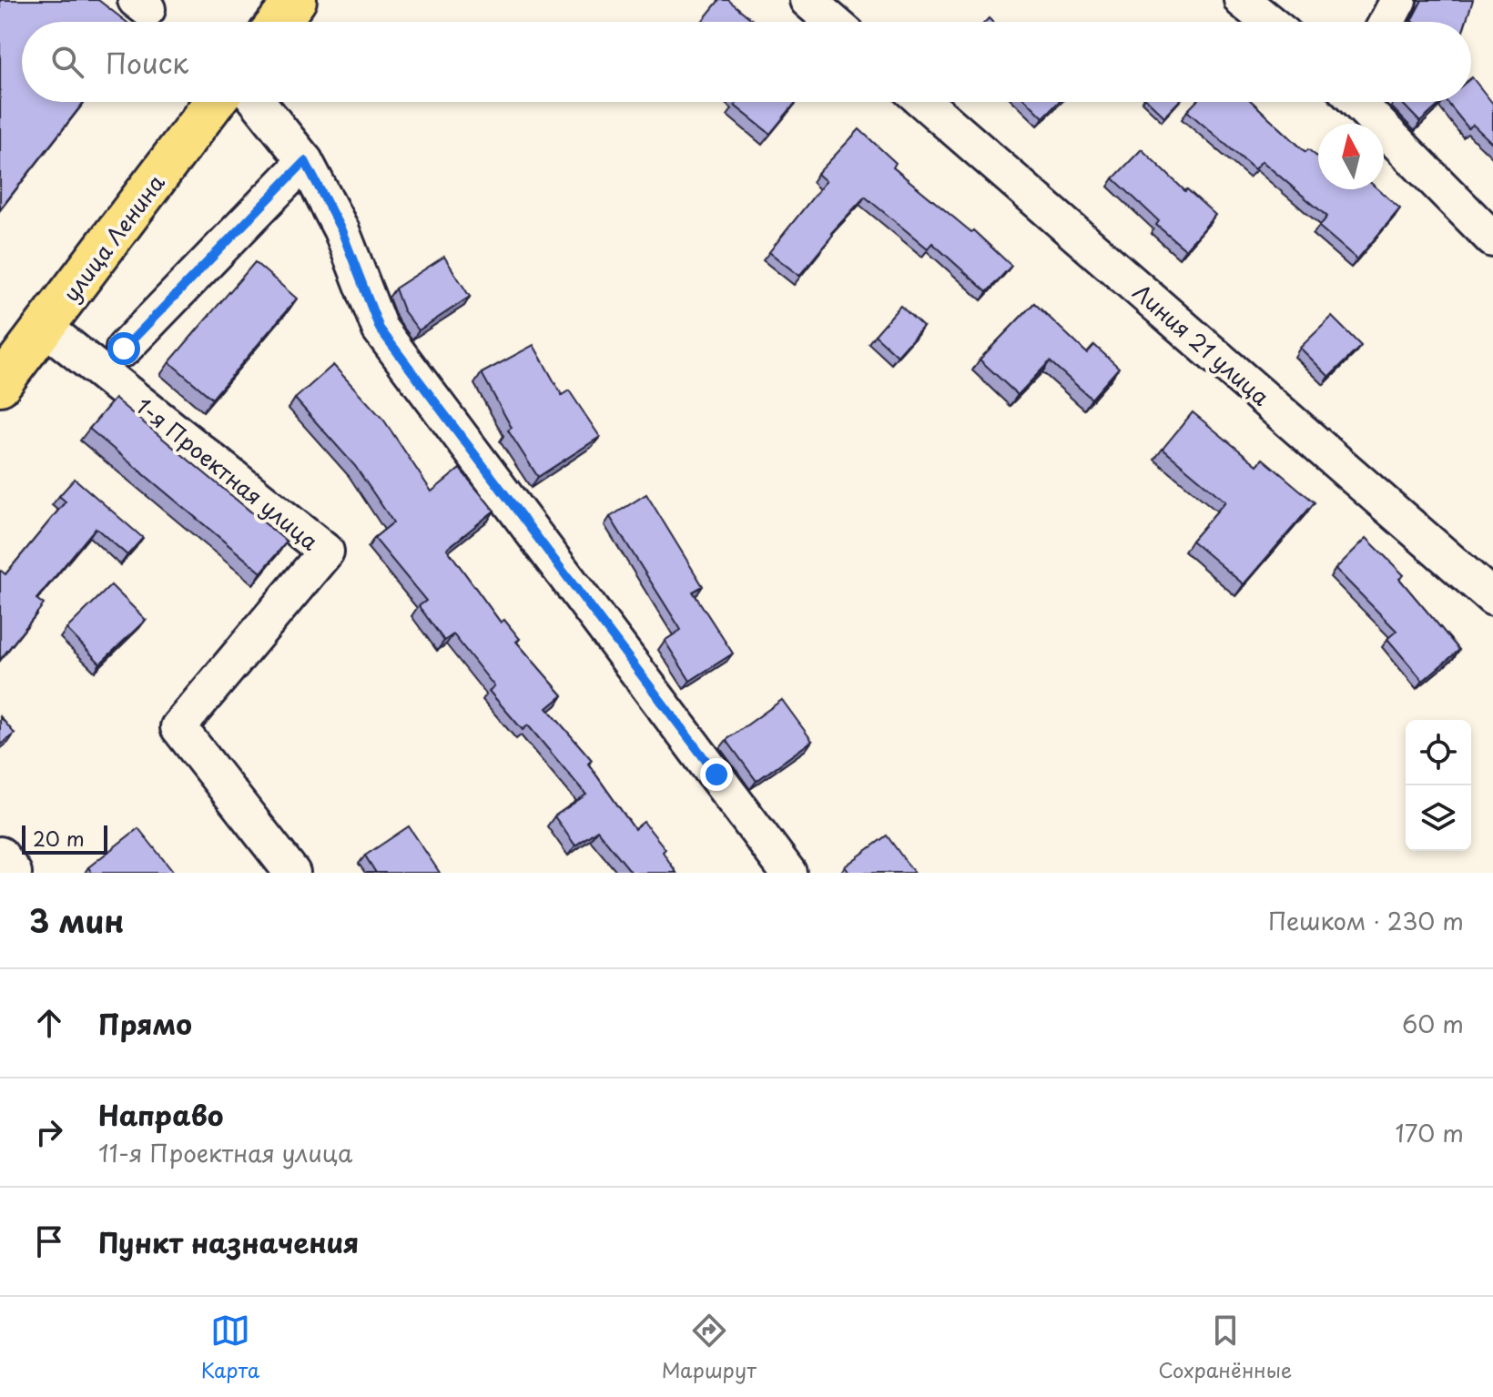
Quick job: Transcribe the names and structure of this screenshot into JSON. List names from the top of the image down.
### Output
{
  "streets": {
    "main road": ["улица Ленина"],
    "street": ["Линия 21 улица", "1-я Проектная улица"]
  },
  "crossings": [
    ["улица Ленина", "1-я Проектная улица"]
  ],
  "scale_bar": "20 m",
  "north": "top",
  "page": {
    "search": "Поиск",
    "scale": "20 m",
    "heading": ["3 мин", "Пешком · 230 m"],
    "list": [
      ["Прямо", "60 m"],
      ["Направо", "11-я Проектная улица", "170 m"],
      "Пункт назначения"
    ],
    "nav": ["Карта", "Маршрут", "Сохранённые"]
  }
}
